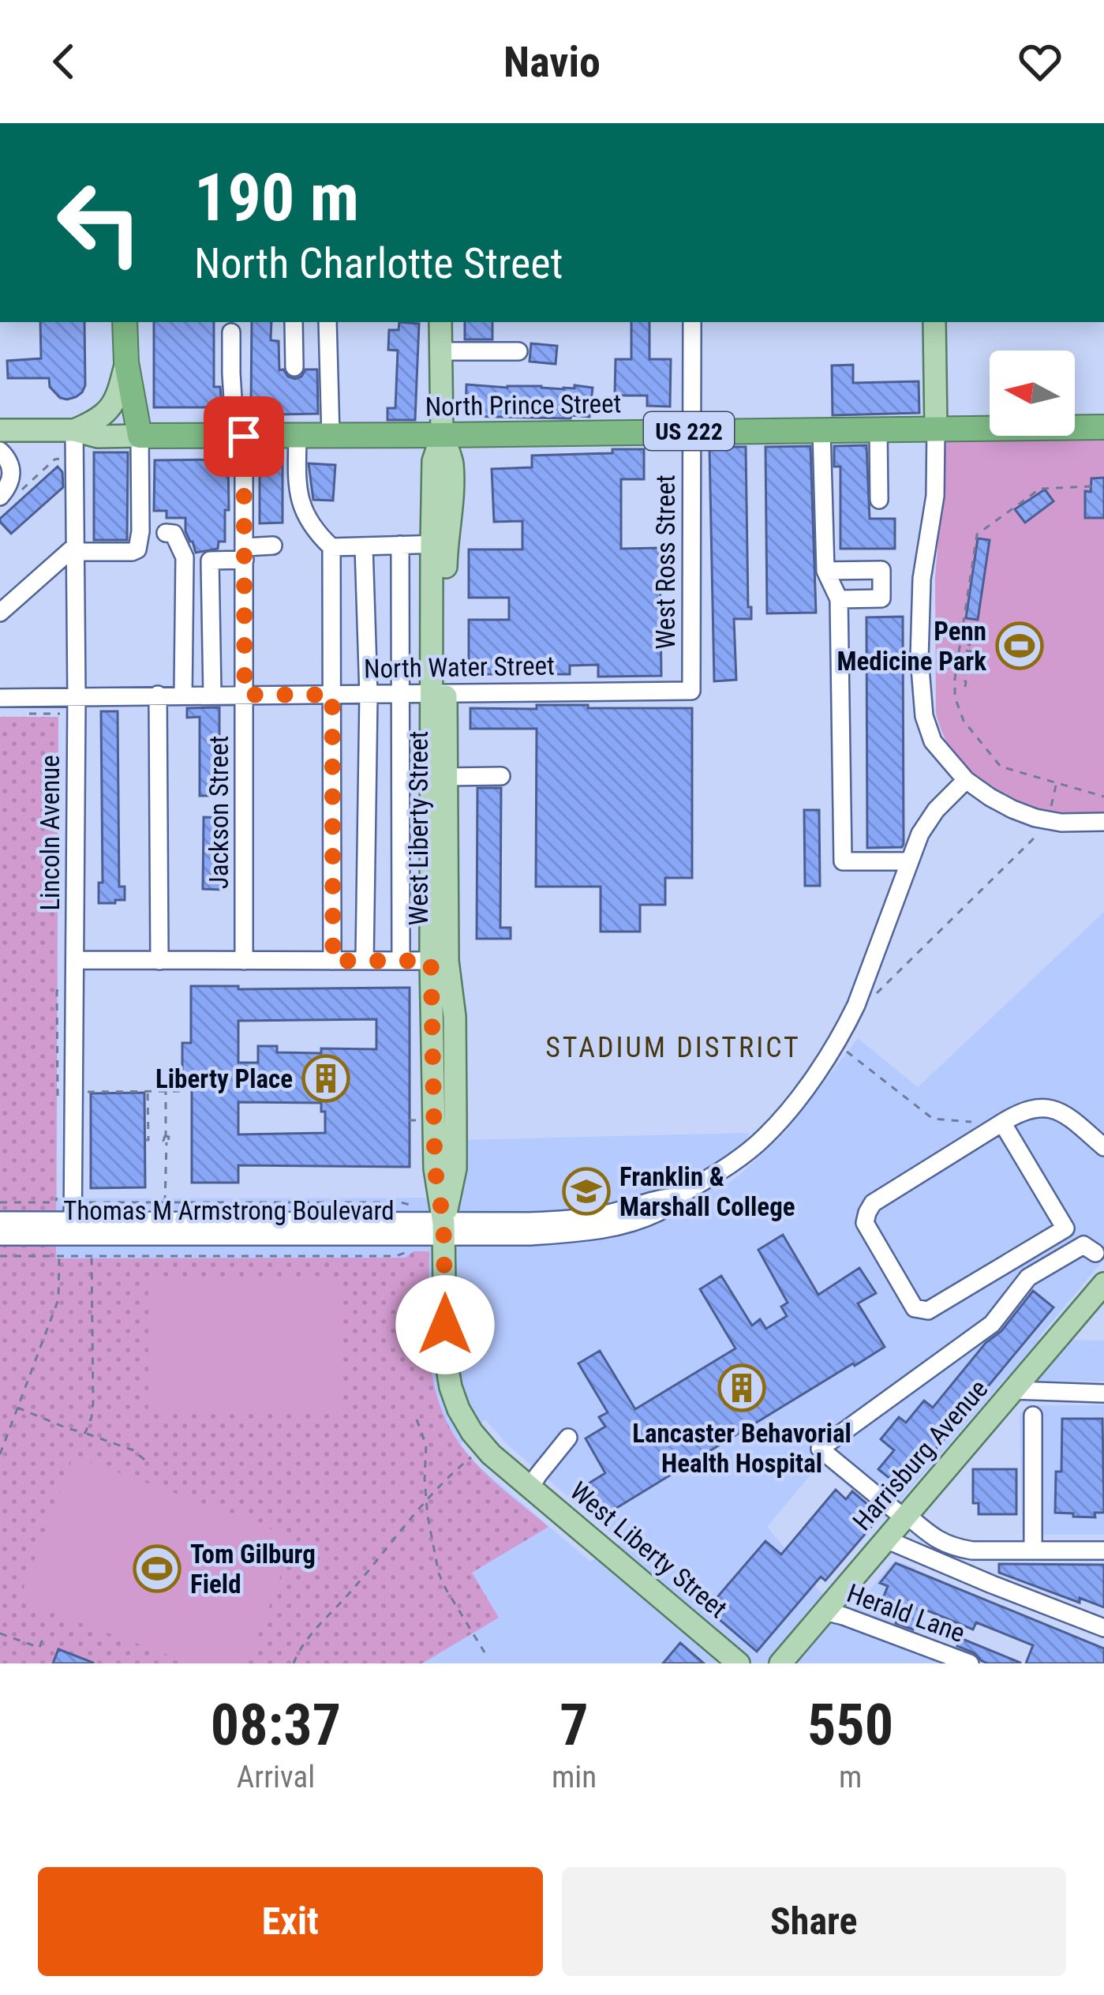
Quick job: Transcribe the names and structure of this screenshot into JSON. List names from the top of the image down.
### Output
{
  "streets": {
    "highway": ["North Prince Street", "US 222"],
    "main road": ["West Liberty Street", "Harrisburg Avenue"],
    "street": [
      "West Ross Street",
      "North Water Street",
      "Jackson Street",
      "Lincoln Avenue",
      "Thomas M Armstrong Boulevard",
      "Herald Lane"
    ]
  },
  "crossings": [
    ["North Prince Street", "West Ross Street"],
    ["North Prince Street", "Jackson Street"],
    ["North Prince Street", "West Liberty Street"],
    ["North Prince Street", "Lincoln Avenue"],
    ["West Ross Street", "North Water Street"],
    ["North Water Street", "Jackson Street"],
    ["North Water Street", "West Liberty Street"],
    ["North Water Street", "Lincoln Avenue"],
    ["West Liberty Street", "Thomas M Armstrong Boulevard"],
    ["Lincoln Avenue", "Thomas M Armstrong Boulevard"],
    ["Harrisburg Avenue", "Herald Lane"]
  ],
  "districts": ["STADIUM DISTRICT"],
  "places": {
    "sports": ["Penn Medicine Park", "Tom Gilburg Field"],
    "building": ["Liberty Place", "Lancaster Behavorial Health Hospital"],
    "school or university": ["Franklin & Marshall College"]
  },
  "north": "left",
  "page": {
    "header": "Navio",
    "turn": ["190 m", "North Charlotte Street"],
    "eta": [
      "08:37",
      "Arrival",
      "7",
      "min",
      "550",
      "m"
    ],
    "buttons": ["Exit", "Share"]
  }
}
